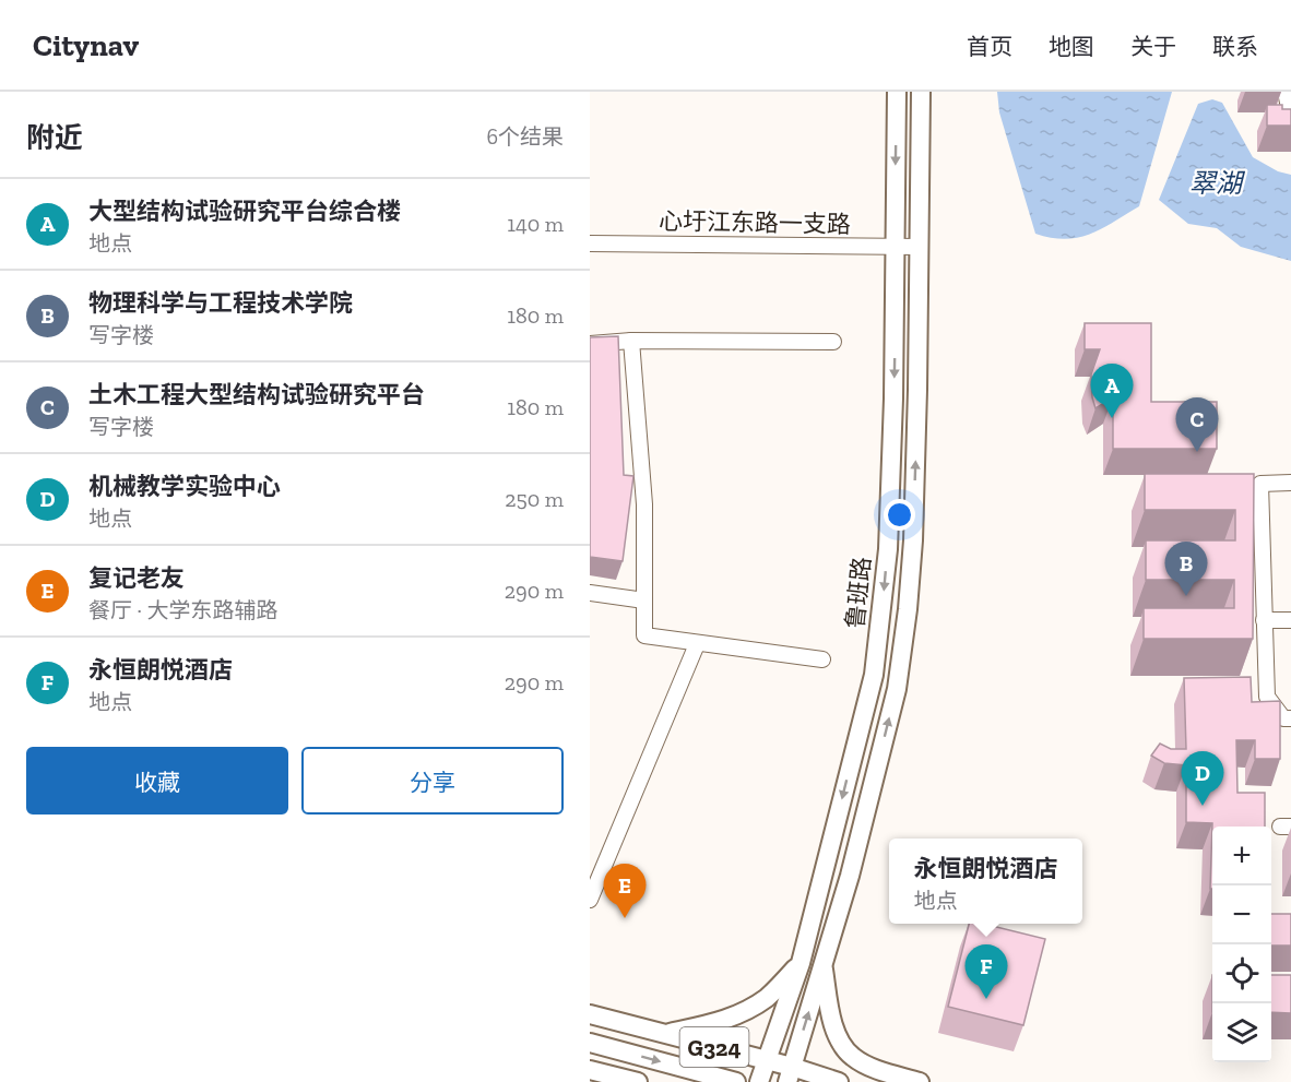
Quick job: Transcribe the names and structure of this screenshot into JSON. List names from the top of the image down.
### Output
{
  "streets": {
    "main road": ["鲁班路", "G324"],
    "street": ["心圩江东路一支路"]
  },
  "crossings": [
    ["心圩江东路一支路", "鲁班路"],
    ["鲁班路", "G324"]
  ],
  "water": ["翠湖"],
  "page": {
    "header": "Citynav",
    "nav": [
      "首页",
      "地图",
      "关于",
      "联系"
    ],
    "heading": ["附近", "6个结果"],
    "list": [
      {
        "mark": "A",
        "name": "大型结构试验研究平台综合楼",
        "note": "地点",
        "value": "140 m"
      },
      {
        "mark": "B",
        "name": "物理科学与工程技术学院",
        "note": "写字楼",
        "value": "180 m"
      },
      {
        "mark": "C",
        "name": "土木工程大型结构试验研究平台",
        "note": "写字楼",
        "value": "180 m"
      },
      {
        "mark": "D",
        "name": "机械教学实验中心",
        "note": "地点",
        "value": "250 m"
      },
      {
        "mark": "E",
        "name": "复记老友",
        "note": "餐厅 · 大学东路辅路",
        "value": "290 m"
      },
      {
        "mark": "F",
        "name": "永恒朗悦酒店",
        "note": "地点",
        "value": "290 m"
      }
    ],
    "pins": [
      "A",
      "C",
      "B",
      "D",
      "E",
      "F"
    ],
    "buttons": ["收藏", "分享"],
    "map_buttons": ["+", "−"],
    "popup": ["永恒朗悦酒店", "地点"]
  }
}
